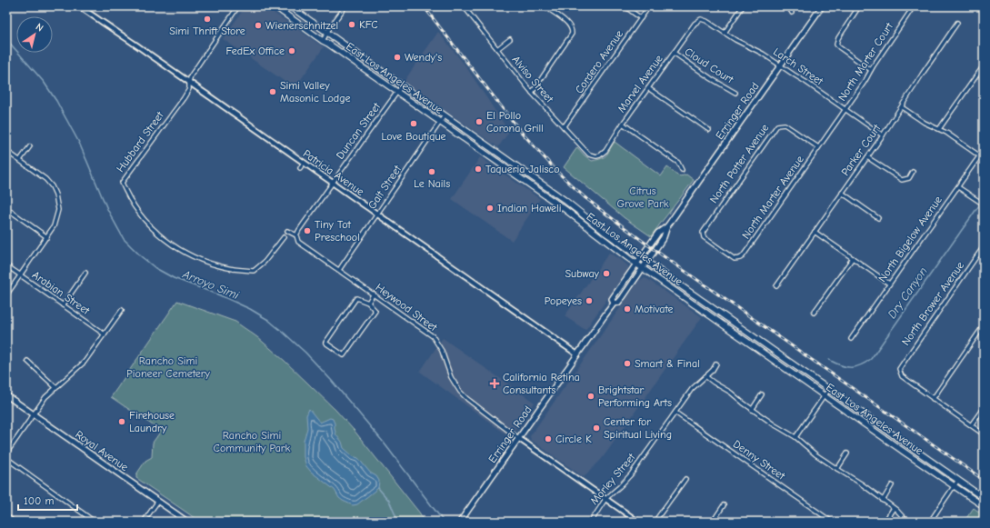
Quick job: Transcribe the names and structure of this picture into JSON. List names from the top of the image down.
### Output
{
  "streets": {
    "main road": ["East Los Angeles Avenue", "Erringer Road", "Royal Avenue"],
    "street": [
      "Cordero Avenue",
      "North Marter Court",
      "Cloud Court",
      "Larch Street",
      "Alviso Street",
      "Marvel Avenue",
      "Duncan Street",
      "Hubbard Street",
      "Parker Court",
      "North Potter Avenue",
      "Patricia Avenue",
      "Galt Street",
      "North Marter Avenue",
      "North Bigelow Avenue",
      "Arabian Street",
      "North Brower Avenue",
      "Heywood Street",
      "Denny Street",
      "Morley Street"
    ]
  },
  "crossings": [
    ["Cordero Avenue", "Alviso Street"],
    ["North Marter Court", "Larch Street"],
    ["North Marter Court", "North Marter Avenue"],
    ["Cloud Court", "Marvel Avenue"],
    ["Larch Street", "Marvel Avenue"],
    ["Larch Street", "Erringer Road"],
    ["Larch Street", "Parker Court"],
    ["Larch Street", "North Marter Avenue"],
    ["East Los Angeles Avenue", "Erringer Road"],
    ["East Los Angeles Avenue", "Duncan Street"],
    ["East Los Angeles Avenue", "Galt Street"],
    ["Alviso Street", "Marvel Avenue"],
    ["Erringer Road", "Patricia Avenue"],
    ["Erringer Road", "Heywood Street"],
    ["Duncan Street", "Patricia Avenue"],
    ["Duncan Street", "Heywood Street"],
    ["Hubbard Street", "Patricia Avenue"],
    ["North Potter Avenue", "North Marter Avenue"],
    ["Patricia Avenue", "Galt Street"],
    ["Galt Street", "Heywood Street"],
    ["Heywood Street", "Morley Street"],
    ["Denny Street", "Morley Street"]
  ],
  "water": ["Arroyo Simi", "Dry Canyon"],
  "parks": ["Citrus Grove Park", "Rancho Simi Pioneer Cemetery", "Rancho Simi Community Park"],
  "places": {
    "other": [
      "Simi Thrift Store",
      "KFC",
      "Wienerschnitzel",
      "FedEx Office",
      "Wendy's",
      "Simi Valley Masonic Lodge",
      "El Pollo Corona Grill",
      "Love Boutique",
      "Taqueria Jalisco",
      "Le Nails",
      "Indian Haweli",
      "Tiny Tot Preschool",
      "Subway",
      "Popeyes",
      "Motivate",
      "Smart & Final",
      "Brightstar Performing Arts",
      "Firehouse Laundry",
      "Center for Spiritual Living",
      "Circle K"
    ],
    "health": ["California Retina Consultants"]
  },
  "scale_bar": "100 m",
  "north": "top right"
}
